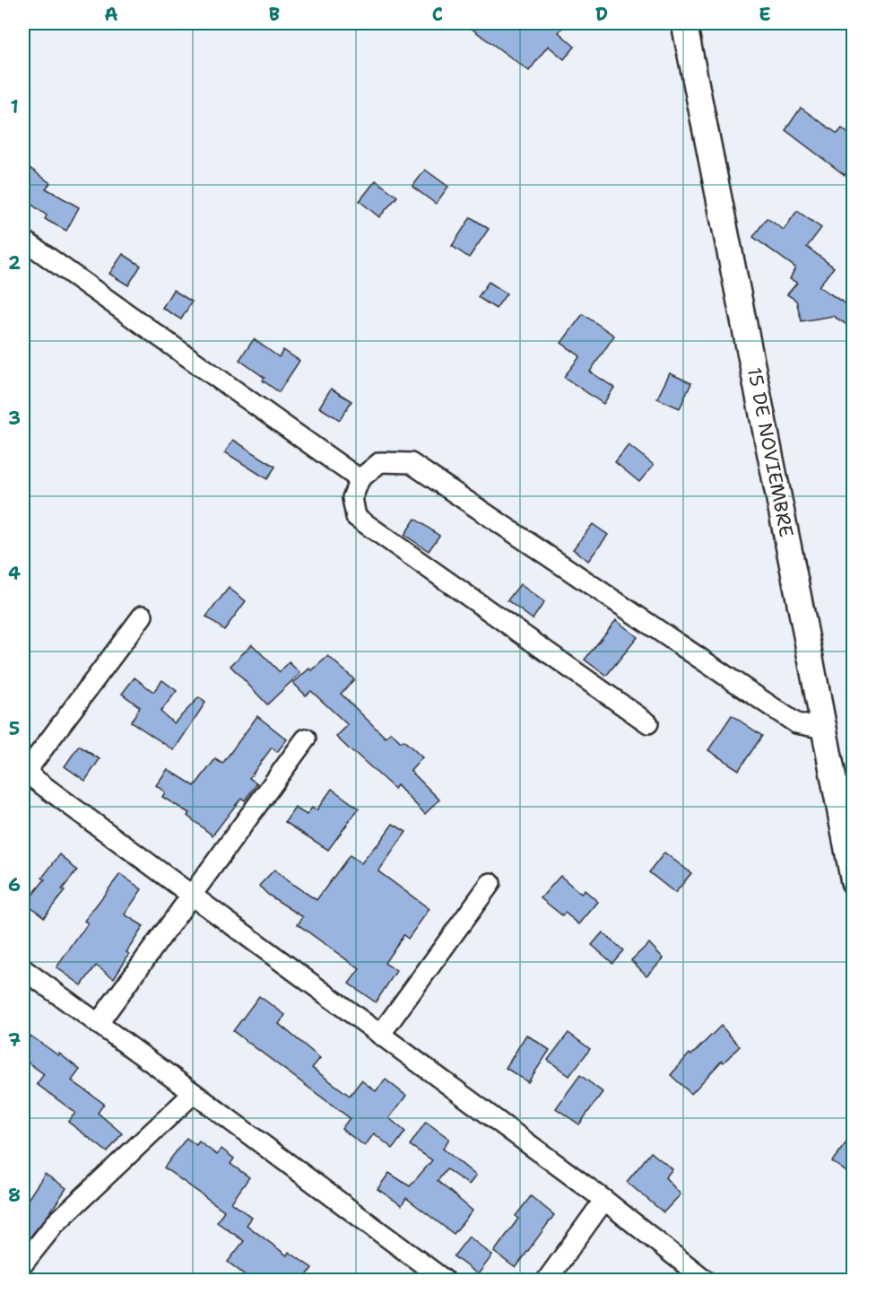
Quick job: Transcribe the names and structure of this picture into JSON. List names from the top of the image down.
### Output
{
  "streets": {
    "street": ["15 DE NOVIEMBRE"]
  },
  "grid": {
    "columns": [
      "A",
      "B",
      "C",
      "D",
      "E"
    ],
    "rows": [
      "1",
      "2",
      "3",
      "4",
      "5",
      "6",
      "7",
      "8"
    ]
  }
}
